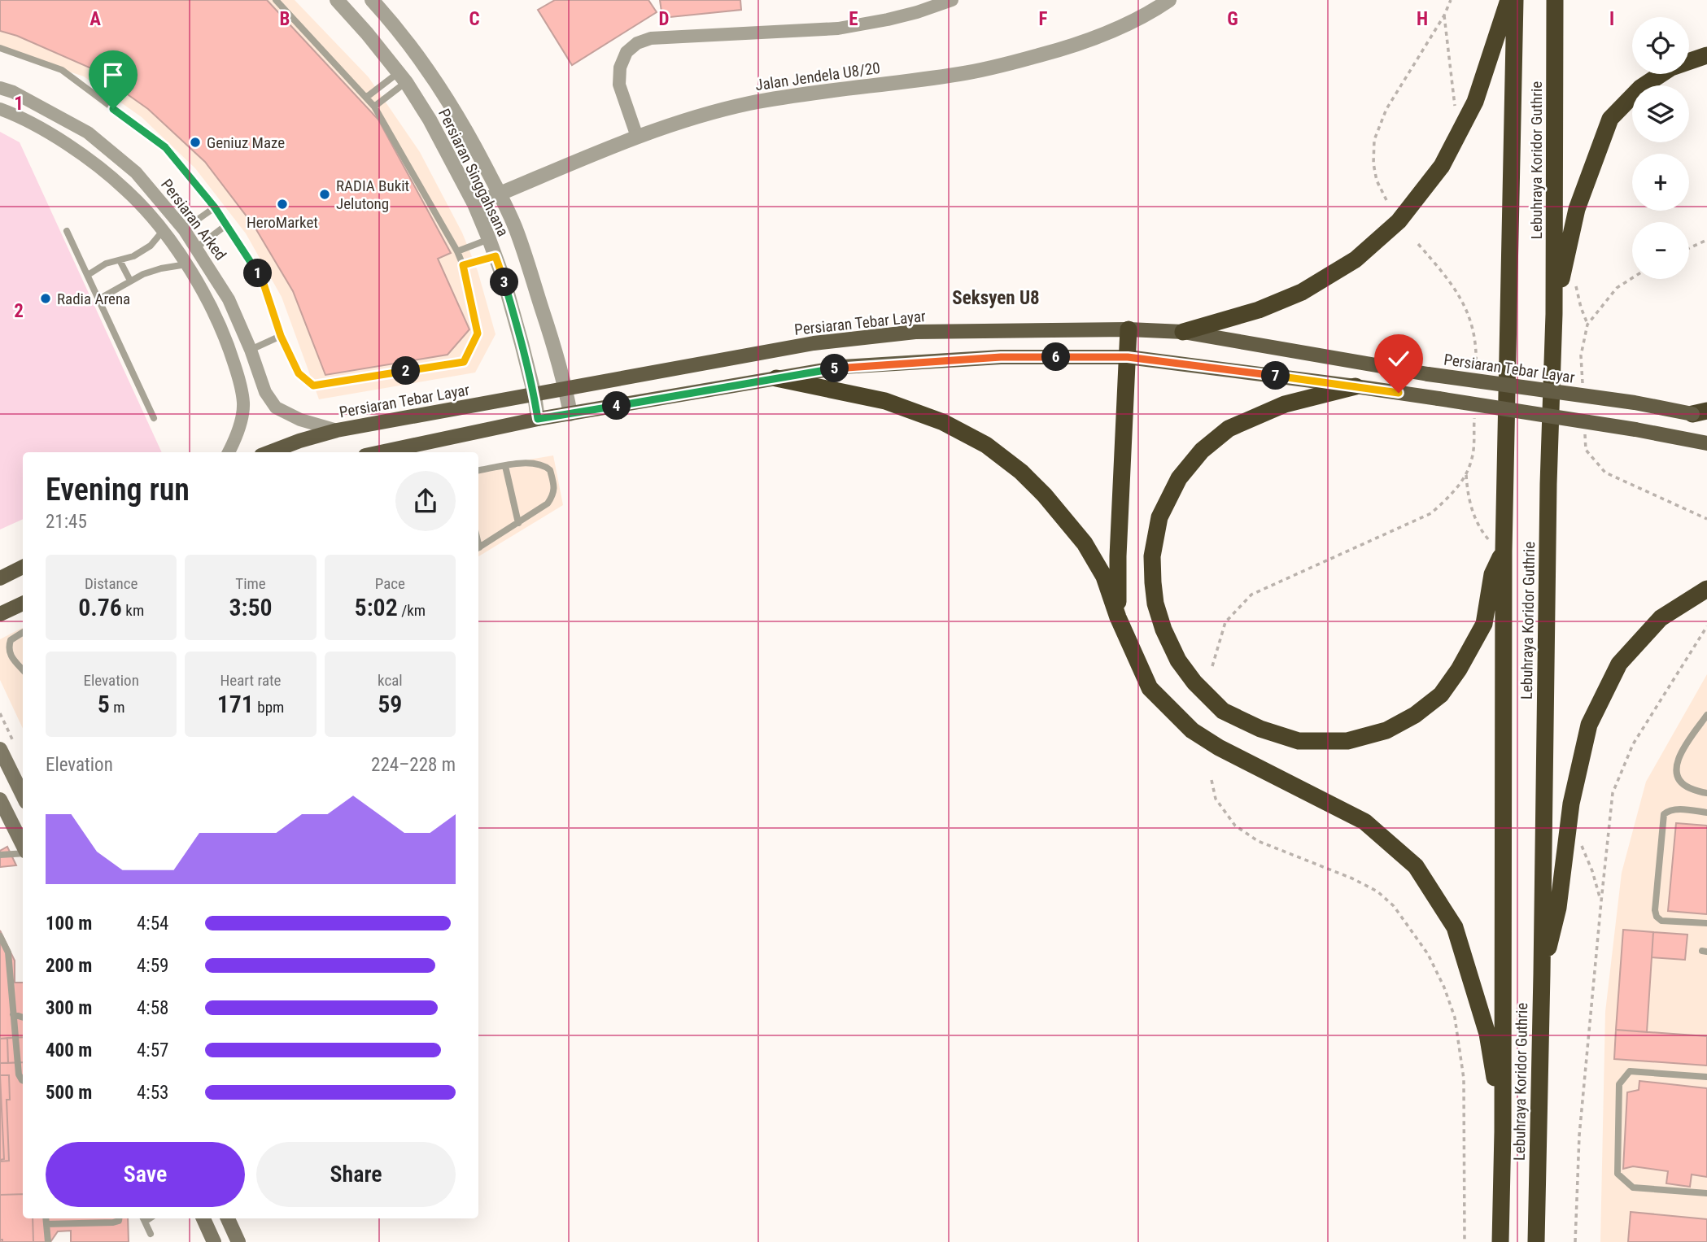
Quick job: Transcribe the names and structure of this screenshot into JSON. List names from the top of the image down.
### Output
{
  "streets": {
    "highway": ["Lebuhraya Koridor Guthrie"],
    "main road": ["Persiaran Tebar Layar"],
    "street": ["Jalan Jendela U8/20", "Persiaran Singgahsana", "Persiaran Arked"]
  },
  "crossings": [
    ["Jalan Jendela U8/20", "Persiaran Singgahsana"],
    ["Persiaran Singgahsana", "Persiaran Tebar Layar"],
    ["Persiaran Arked", "Persiaran Tebar Layar"]
  ],
  "districts": ["Seksyen U8"],
  "places": [
    "Geniuz Maze",
    "RADIA Bukit Jelutong",
    "HeroMarket",
    "Radia Arena"
  ],
  "page": {
    "map_buttons": ["+", "−"],
    "pins": [
      "1",
      "3",
      "6",
      "5",
      "2",
      "7",
      "4"
    ],
    "heading": ["Evening run", "21:45"],
    "stats": [
      ["Distance", "0.76 km"],
      ["Time", "3:50"],
      ["Pace", "5:02 /km"],
      ["Elevation", "5 m"],
      ["Heart rate", "171 bpm"],
      ["kcal", "59"]
    ],
    "chart": ["Elevation", "224–228 m"],
    "list": [
      {
        "name": "100 m",
        "note": "4:54"
      },
      {
        "name": "200 m",
        "note": "4:59"
      },
      {
        "name": "300 m",
        "note": "4:58"
      },
      {
        "name": "400 m",
        "note": "4:57"
      },
      {
        "name": "500 m",
        "note": "4:53"
      }
    ],
    "buttons": ["Save", "Share"]
  },
  "grid": {
    "columns": [
      "A",
      "B",
      "C",
      "D",
      "E",
      "F",
      "G",
      "H",
      "I"
    ],
    "rows": ["1", "2"]
  }
}
